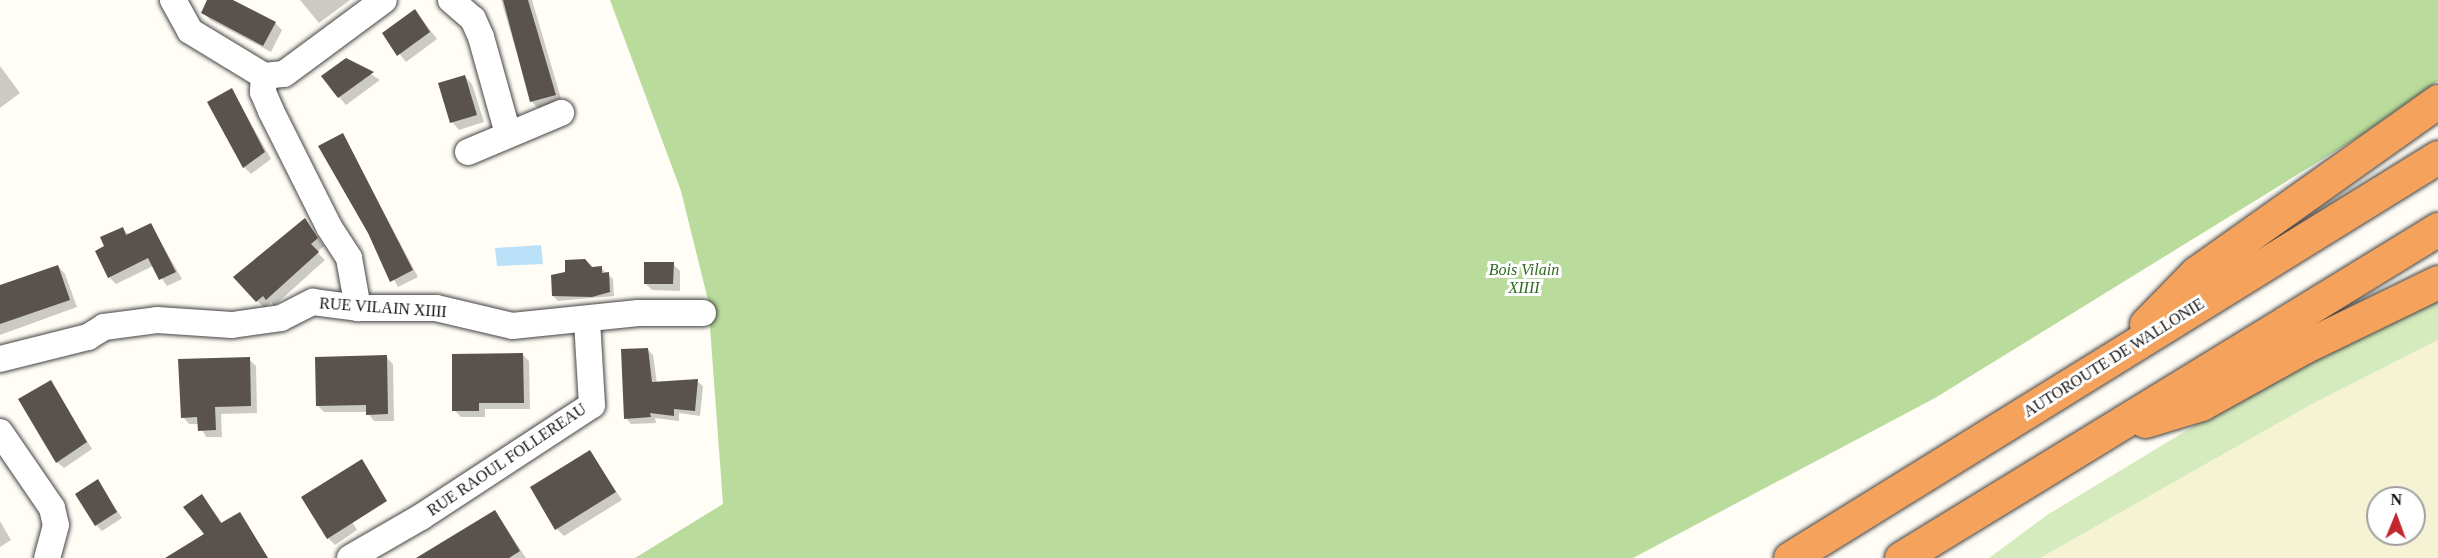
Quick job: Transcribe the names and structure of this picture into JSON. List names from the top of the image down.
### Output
{
  "streets": {
    "highway": ["AUTOROUTE DE WALLONIE"],
    "street": ["RUE VILAIN XIIII", "RUE RAOUL FOLLEREAU"]
  },
  "crossings": [
    ["RUE VILAIN XIIII", "RUE RAOUL FOLLEREAU"]
  ],
  "parks": ["Bois Vilain XIIII"],
  "north": "top"
}
